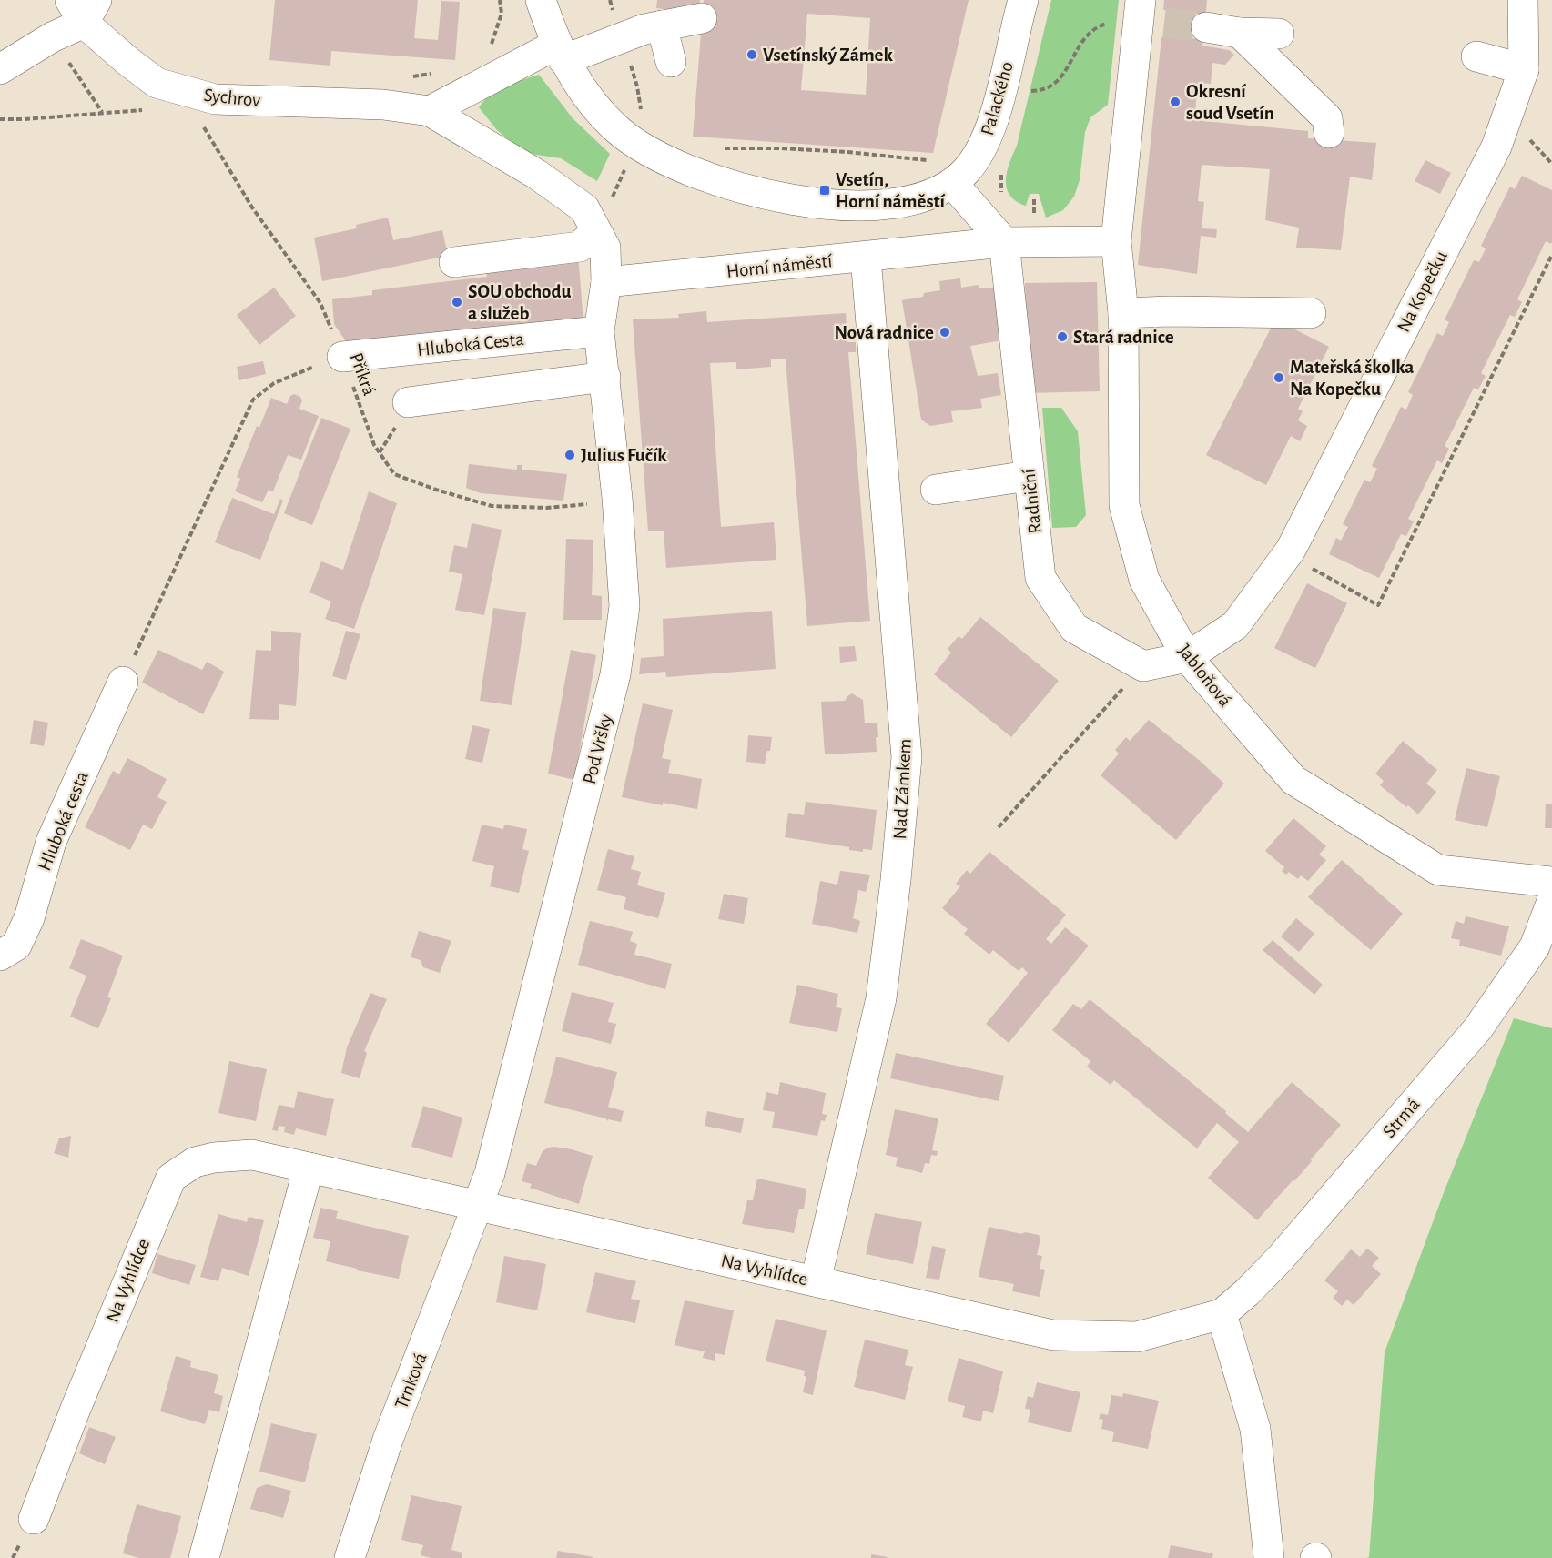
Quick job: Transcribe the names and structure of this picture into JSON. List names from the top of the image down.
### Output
{
  "streets": {
    "street": [
      "Sychrov",
      "Palackého",
      "Horní náměstí",
      "Na Kopečku",
      "Hluboká Cesta",
      "Radniční",
      "Jabloňová",
      "Pod Vršky",
      "Nad Zámkem",
      "Hluboká cesta",
      "Strmá",
      "Na Vyhlídce",
      "Trnková"
    ],
    "path": ["Příkrá"]
  },
  "crossings": [
    ["Sychrov", "Příkrá"],
    ["Horní náměstí", "Radniční"],
    ["Horní náměstí", "Jabloňová"],
    ["Horní náměstí", "Pod Vršky"],
    ["Horní náměstí", "Nad Zámkem"],
    ["Na Kopečku", "Radniční"],
    ["Na Kopečku", "Jabloňová"],
    ["Hluboká Cesta", "Příkrá"],
    ["Hluboká Cesta", "Pod Vršky"],
    ["Příkrá", "Pod Vršky"],
    ["Radniční", "Jabloňová"],
    ["Pod Vršky", "Na Vyhlídce"],
    ["Pod Vršky", "Trnková"],
    ["Nad Zámkem", "Na Vyhlídce"],
    ["Strmá", "Na Vyhlídce"],
    ["Na Vyhlídce", "Trnková"]
  ],
  "places": {
    "other": [
      "Vsetínský Zámek",
      "Okresní soud Vsetín",
      "SOU obchodu a služeb",
      "Nová radnice",
      "Stará radnice",
      "Mateřská školka Na Kopečku",
      "Julius Fučík"
    ],
    "transit": ["Vsetín, Horní náměstí"]
  }
}
